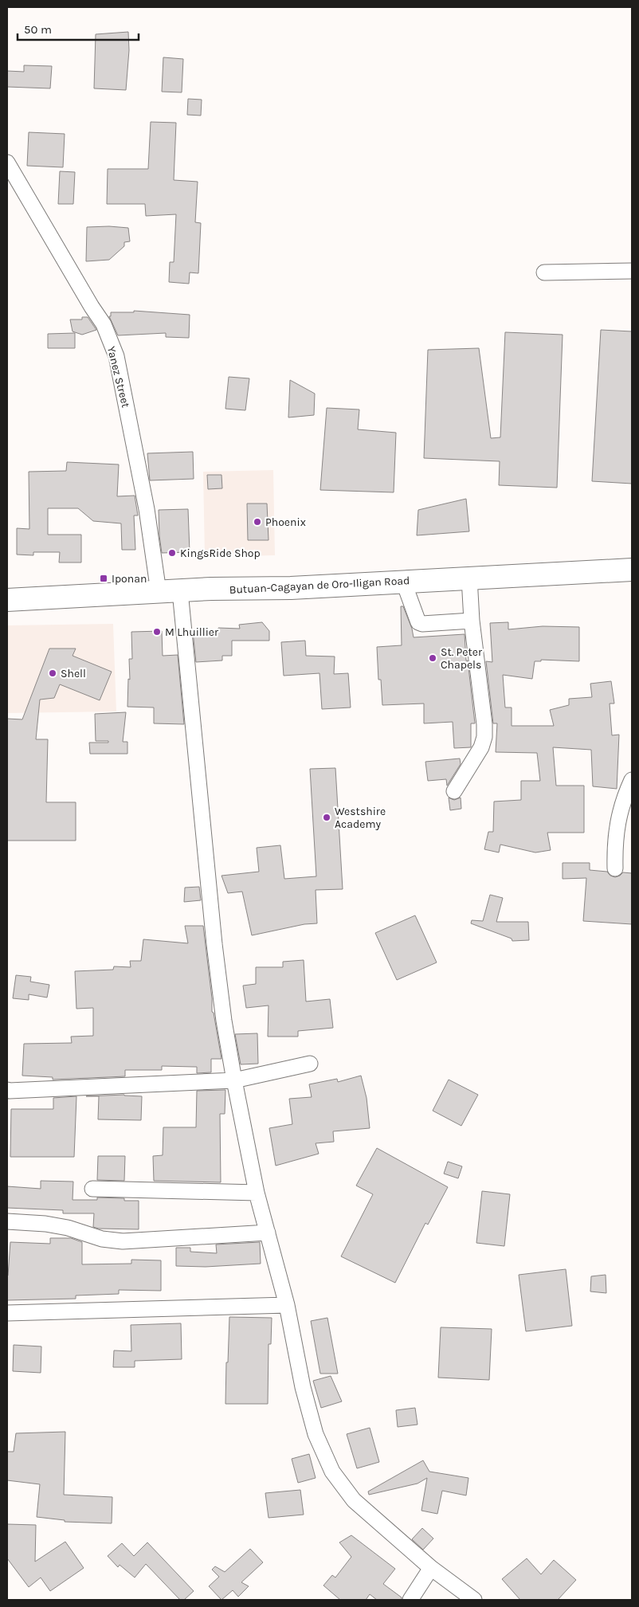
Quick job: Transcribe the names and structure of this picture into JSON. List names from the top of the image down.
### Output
{
  "streets": {
    "highway": ["Butuan-Cagayan de Oro-Iligan Road"],
    "street": ["Yanez Street"]
  },
  "crossings": [
    ["Yanez Street", "Butuan-Cagayan de Oro-Iligan Road"]
  ],
  "places": {
    "other": [
      "Phoenix",
      "KingsRide Shop",
      "M Lhuillier",
      "St. Peter Chapels",
      "Shell",
      "Westshire Academy"
    ],
    "transit": ["Iponan"]
  },
  "scale_bar": "50 m"
}
